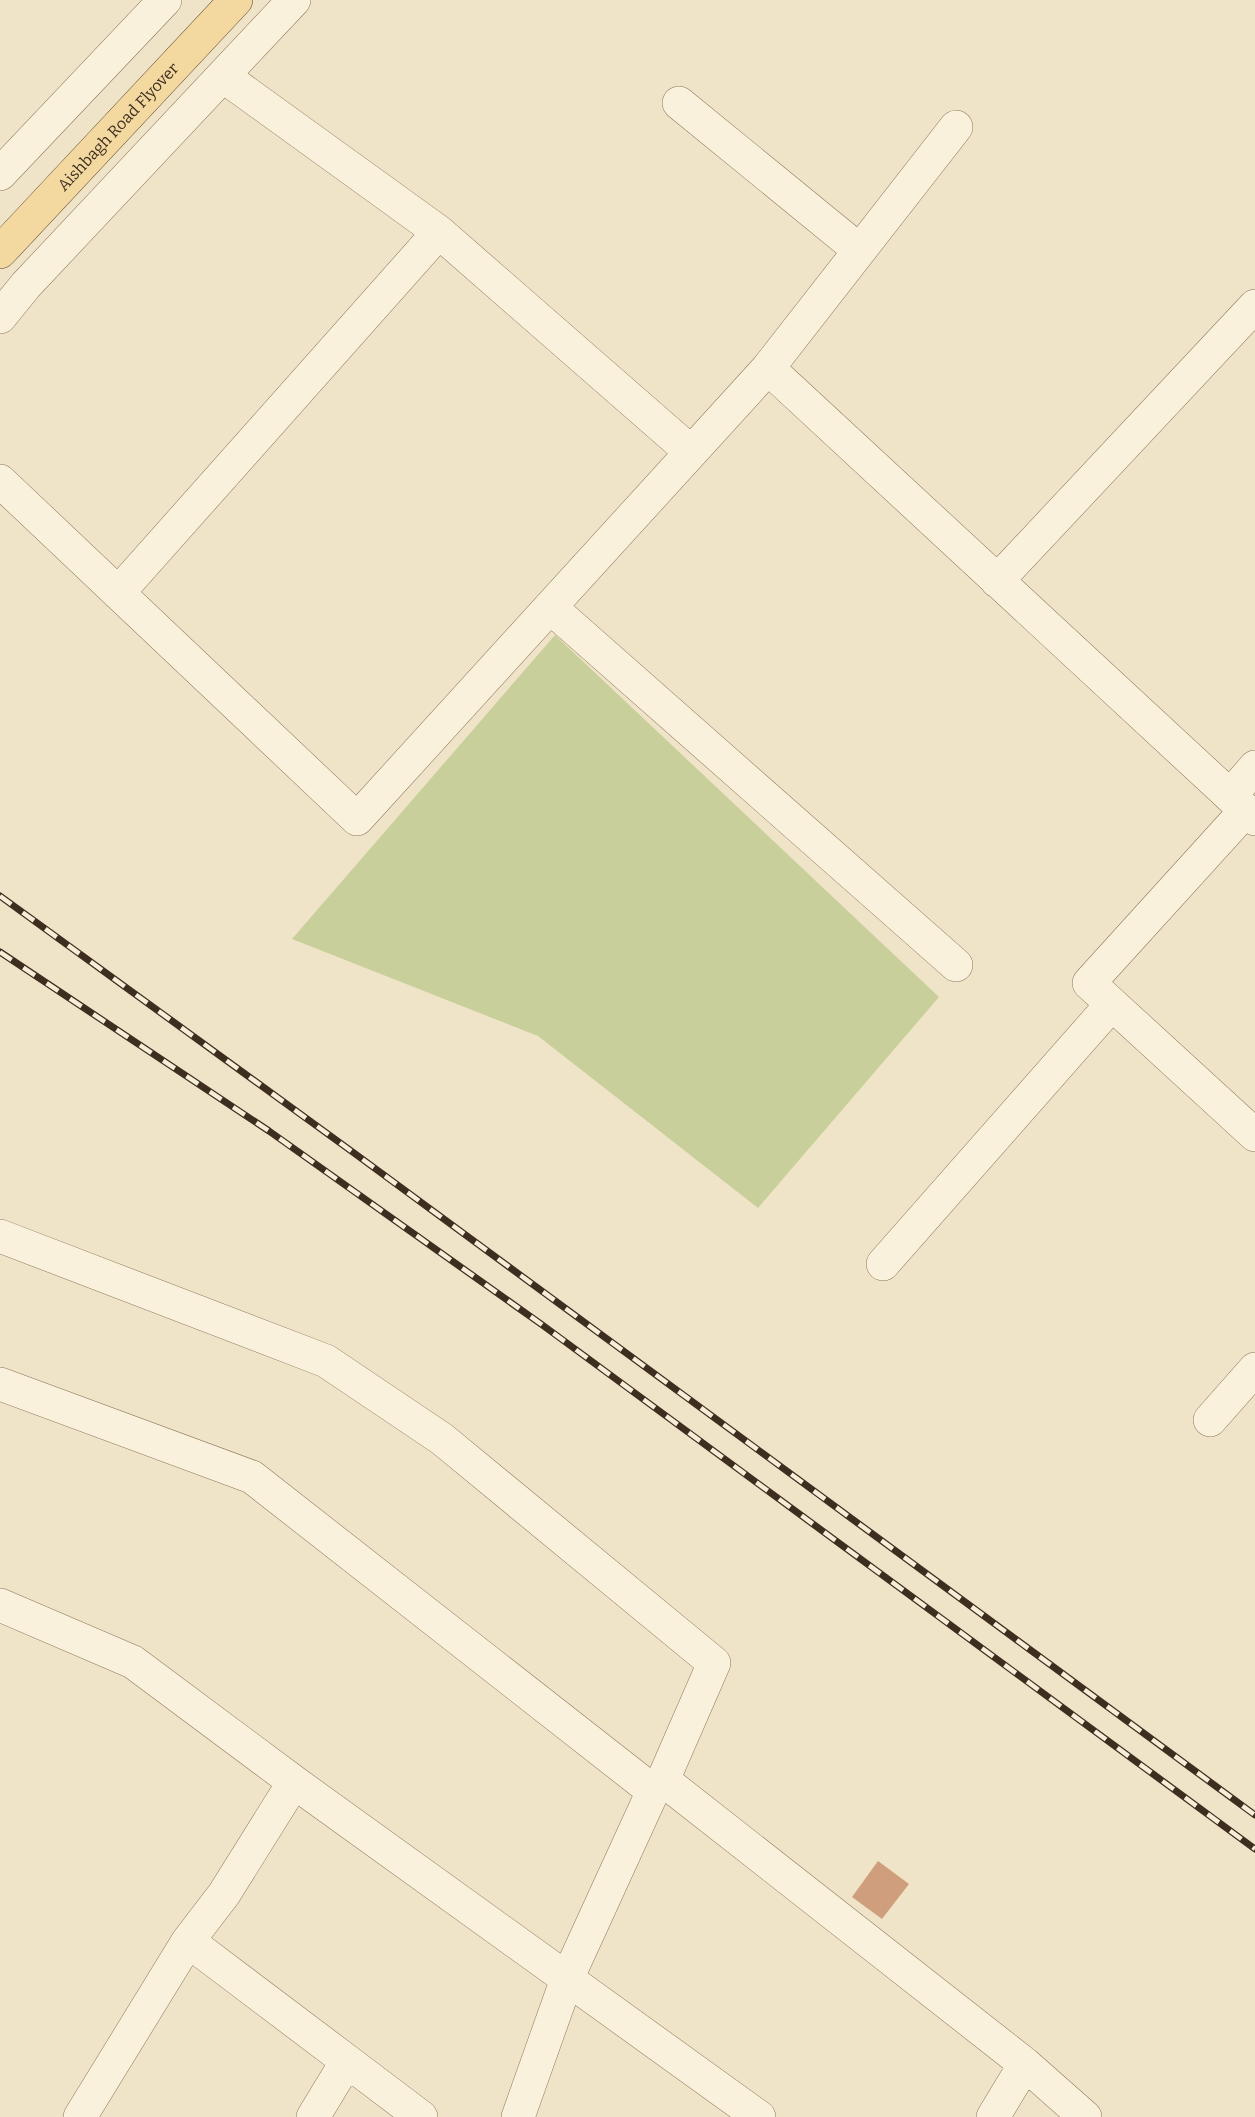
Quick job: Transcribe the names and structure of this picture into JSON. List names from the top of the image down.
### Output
{
  "streets": {
    "main road": ["Aishbagh Road Flyover"]
  }
}
